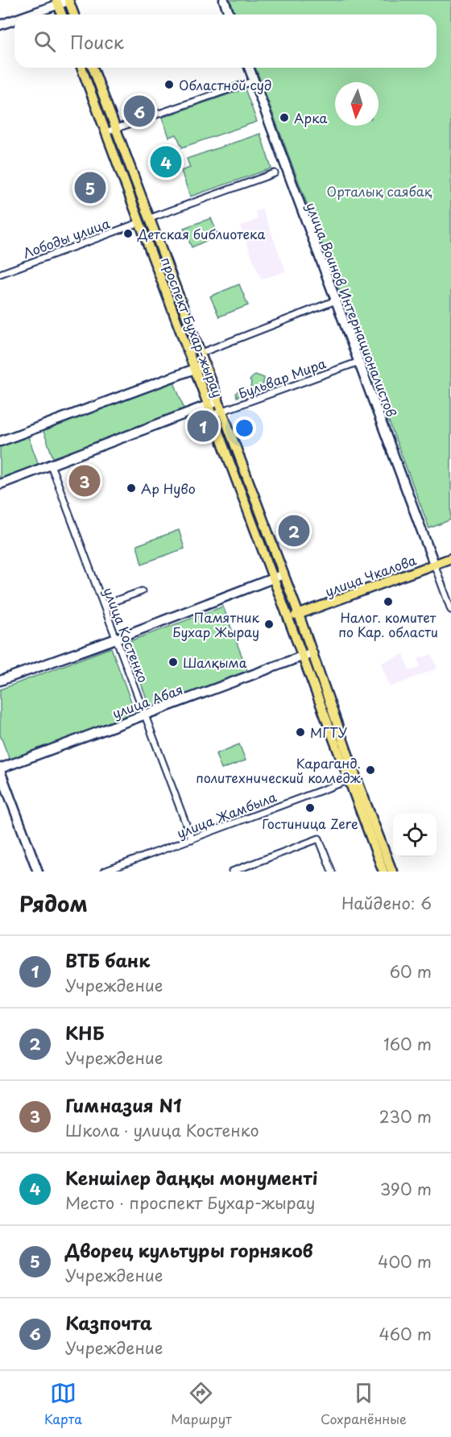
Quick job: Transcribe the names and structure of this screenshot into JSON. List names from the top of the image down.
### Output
{
  "streets": {
    "main road": [
      "улица Воинов Интернационалистов",
      "проспект Бухар-жырау",
      "улица Чкалова",
      "улица Абая"
    ],
    "street": [
      "Лободы улица",
      "Бульвар Мира",
      "улица Костенко",
      "улица Жамбыла"
    ]
  },
  "crossings": [
    ["Лободы улица", "проспект Бухар-жырау"],
    ["улица Воинов Интернационалистов", "Бульвар Мира"],
    ["улица Воинов Интернационалистов", "улица Чкалова"],
    ["проспект Бухар-жырау", "Бульвар Мира"],
    ["проспект Бухар-жырау", "улица Чкалова"],
    ["проспект Бухар-жырау", "улица Абая"],
    ["проспект Бухар-жырау", "улица Жамбыла"],
    ["улица Костенко", "улица Абая"],
    ["улица Костенко", "улица Жамбыла"]
  ],
  "parks": ["Орталық саябақ"],
  "places": [
    "Областной суд",
    "Арка",
    "Детская библиотека",
    "Ар Нуво",
    "Налог. комитет по Кар. области",
    "Памятник Бухар Жырау",
    "Шалқыма",
    "МГТУ",
    "Караганд. политехнический колледж",
    "Гостиница Zere"
  ],
  "north": "bottom",
  "page": {
    "search": "Поиск",
    "pins": [
      "6",
      "4",
      "5",
      "1",
      "3",
      "2"
    ],
    "heading": ["Рядом", "Найдено: 6"],
    "list": [
      {
        "mark": "1",
        "name": "ВТБ банк",
        "note": "Учреждение",
        "value": "60 m"
      },
      {
        "mark": "2",
        "name": "КНБ",
        "note": "Учреждение",
        "value": "160 m"
      },
      {
        "mark": "3",
        "name": "Гимназия N1",
        "note": "Школа · улица Костенко",
        "value": "230 m"
      },
      {
        "mark": "4",
        "name": "Кеншілер даңқы монументі",
        "note": "Место · проспект Бухар-жырау",
        "value": "390 m"
      },
      {
        "mark": "5",
        "name": "Дворец культуры горняков",
        "note": "Учреждение",
        "value": "400 m"
      },
      {
        "mark": "6",
        "name": "Казпочта",
        "note": "Учреждение",
        "value": "460 m"
      }
    ],
    "nav": ["Карта", "Маршрут", "Сохранённые"]
  }
}
